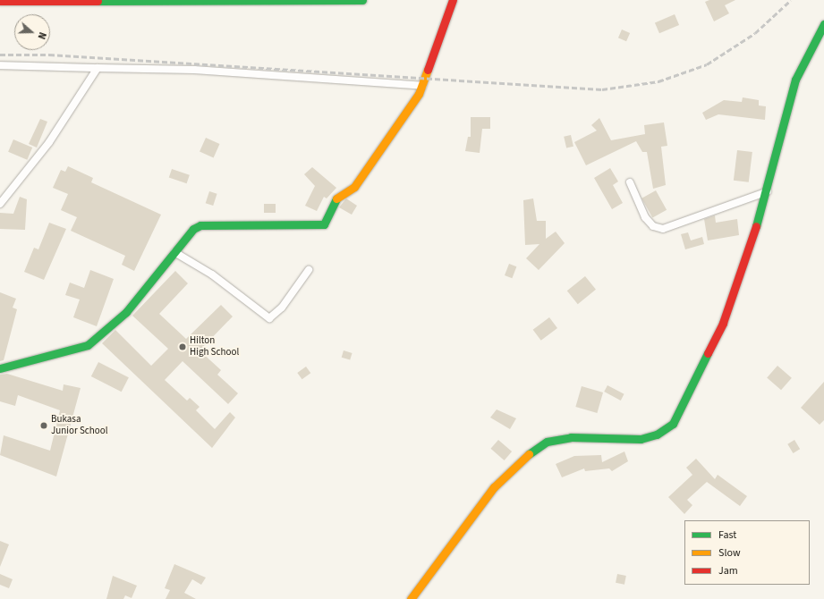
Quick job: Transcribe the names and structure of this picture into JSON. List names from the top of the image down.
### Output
{
  "places": ["Hilton High School", "Bukasa Junior School"],
  "legend": ["Fast", "Slow", "Jam"],
  "north": "right"
}
